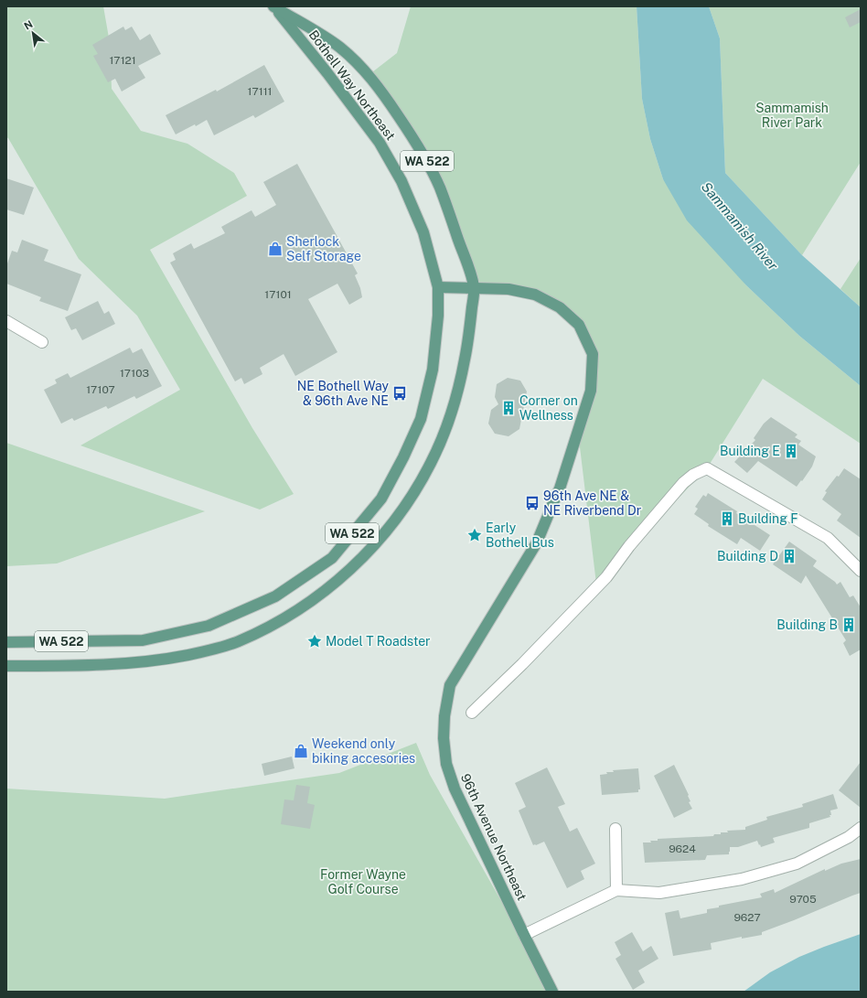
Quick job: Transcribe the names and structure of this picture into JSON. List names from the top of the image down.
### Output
{
  "streets": {
    "main road": ["Bothell Way Northeast", "WA 522", "96th Avenue Northeast"]
  },
  "crossings": [
    ["Bothell Way Northeast", "WA 522"],
    ["Bothell Way Northeast", "96th Avenue Northeast"],
    ["WA 522", "96th Avenue Northeast"]
  ],
  "water": ["Sammamish River"],
  "parks": ["Sammamish River Park", "Former Wayne Golf Course"],
  "places": {
    "shop": ["Sherlock Self Storage", "Weekend only biking accesories"],
    "bus stop": ["NE Bothell Way & 96th Ave NE", "96th Ave NE & NE Riverbend Dr"],
    "building": [
      "Corner on Wellness",
      "Building E",
      "Building F",
      "Building D",
      "Building B"
    ],
    "place": ["Early Bothell Bus", "Model T Roadster"]
  },
  "house_numbers": [
    "17121",
    "17111",
    "17101",
    "17103",
    "17107",
    "9624",
    "9705",
    "9627"
  ],
  "north": "top left"
}
